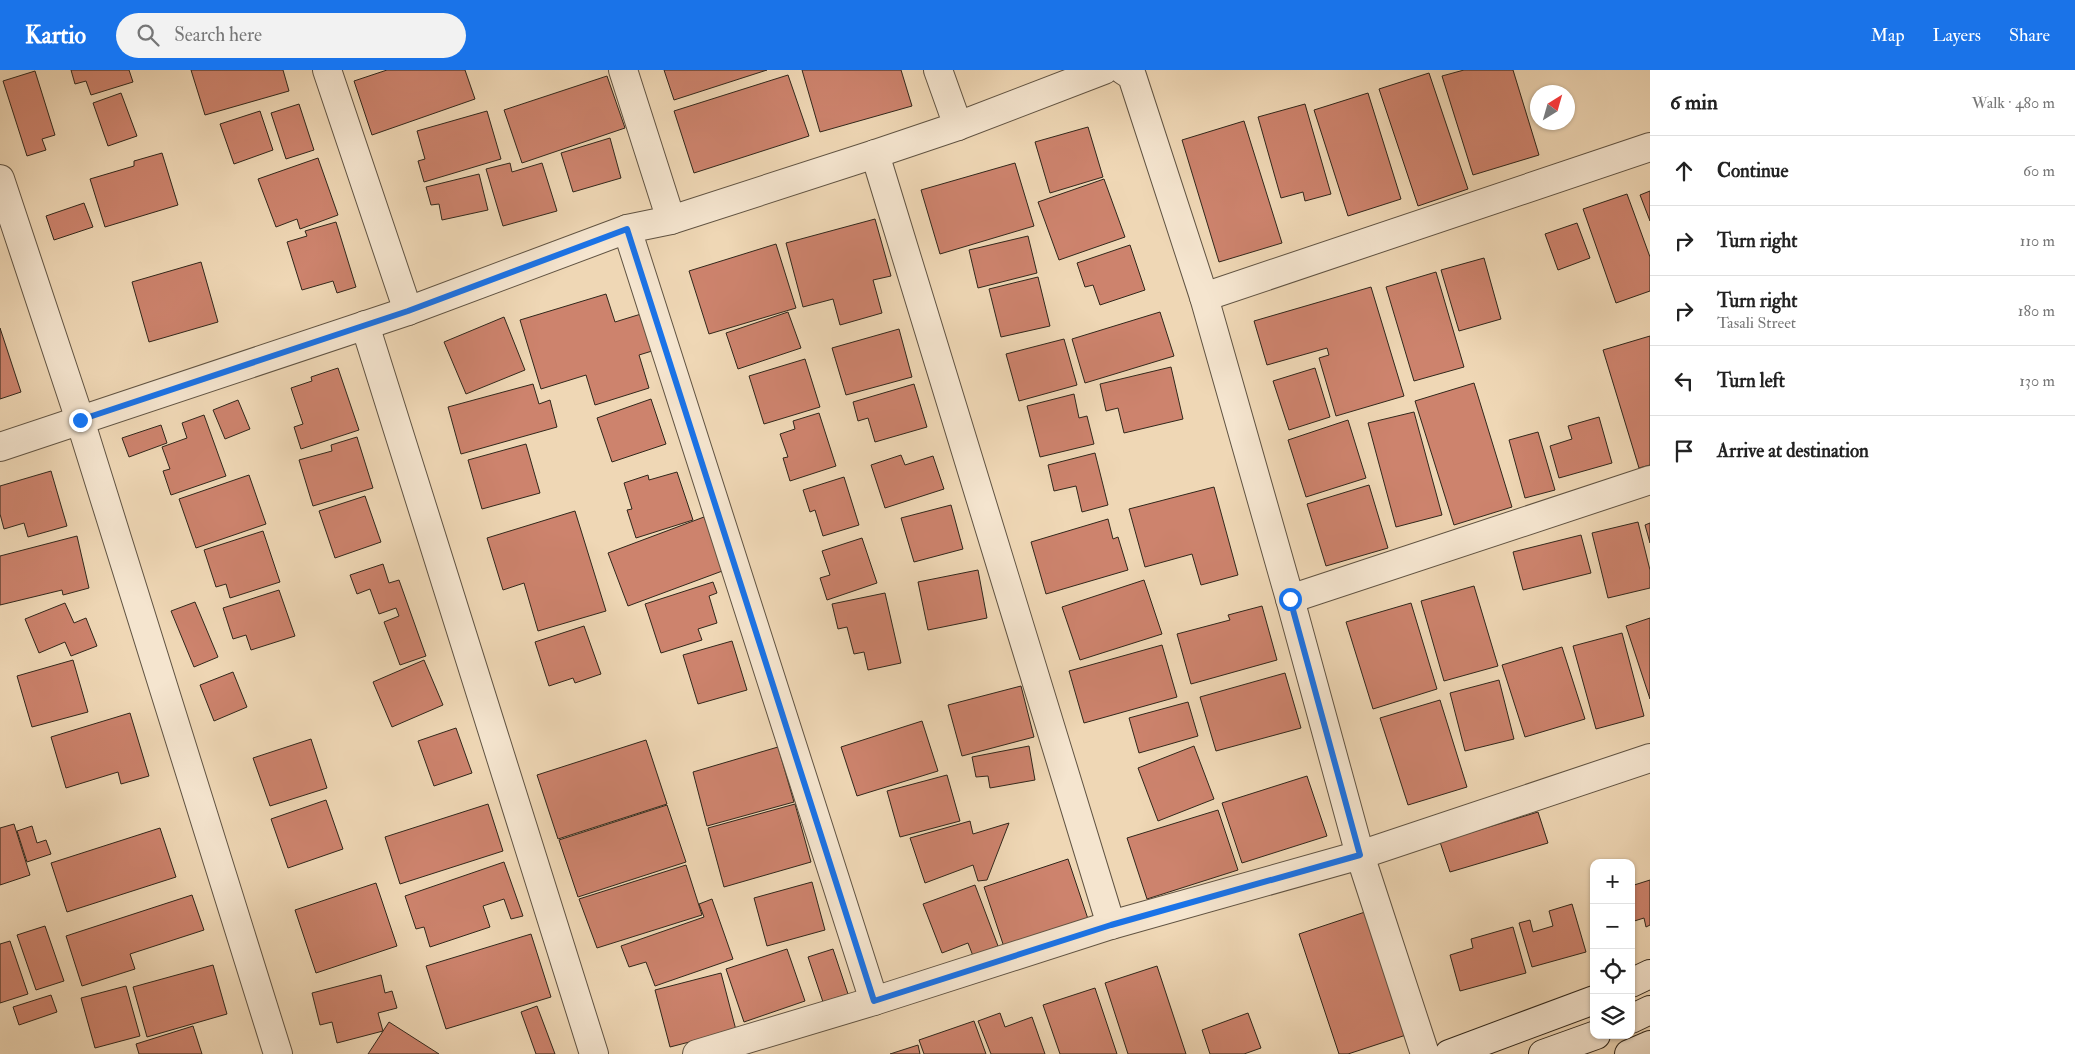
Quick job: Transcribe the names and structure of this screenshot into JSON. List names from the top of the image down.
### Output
{
  "north": "top right",
  "page": {
    "header": "Kartio",
    "search": "Search here",
    "nav": ["Map", "Layers", "Share"],
    "heading": ["6 min", "Walk · 480 m"],
    "list": [
      ["Continue", "60 m"],
      ["Turn right", "110 m"],
      ["Turn right", "Tasali Street", "180 m"],
      ["Turn left", "130 m"],
      "Arrive at destination"
    ],
    "map_buttons": ["+", "−"]
  }
}
